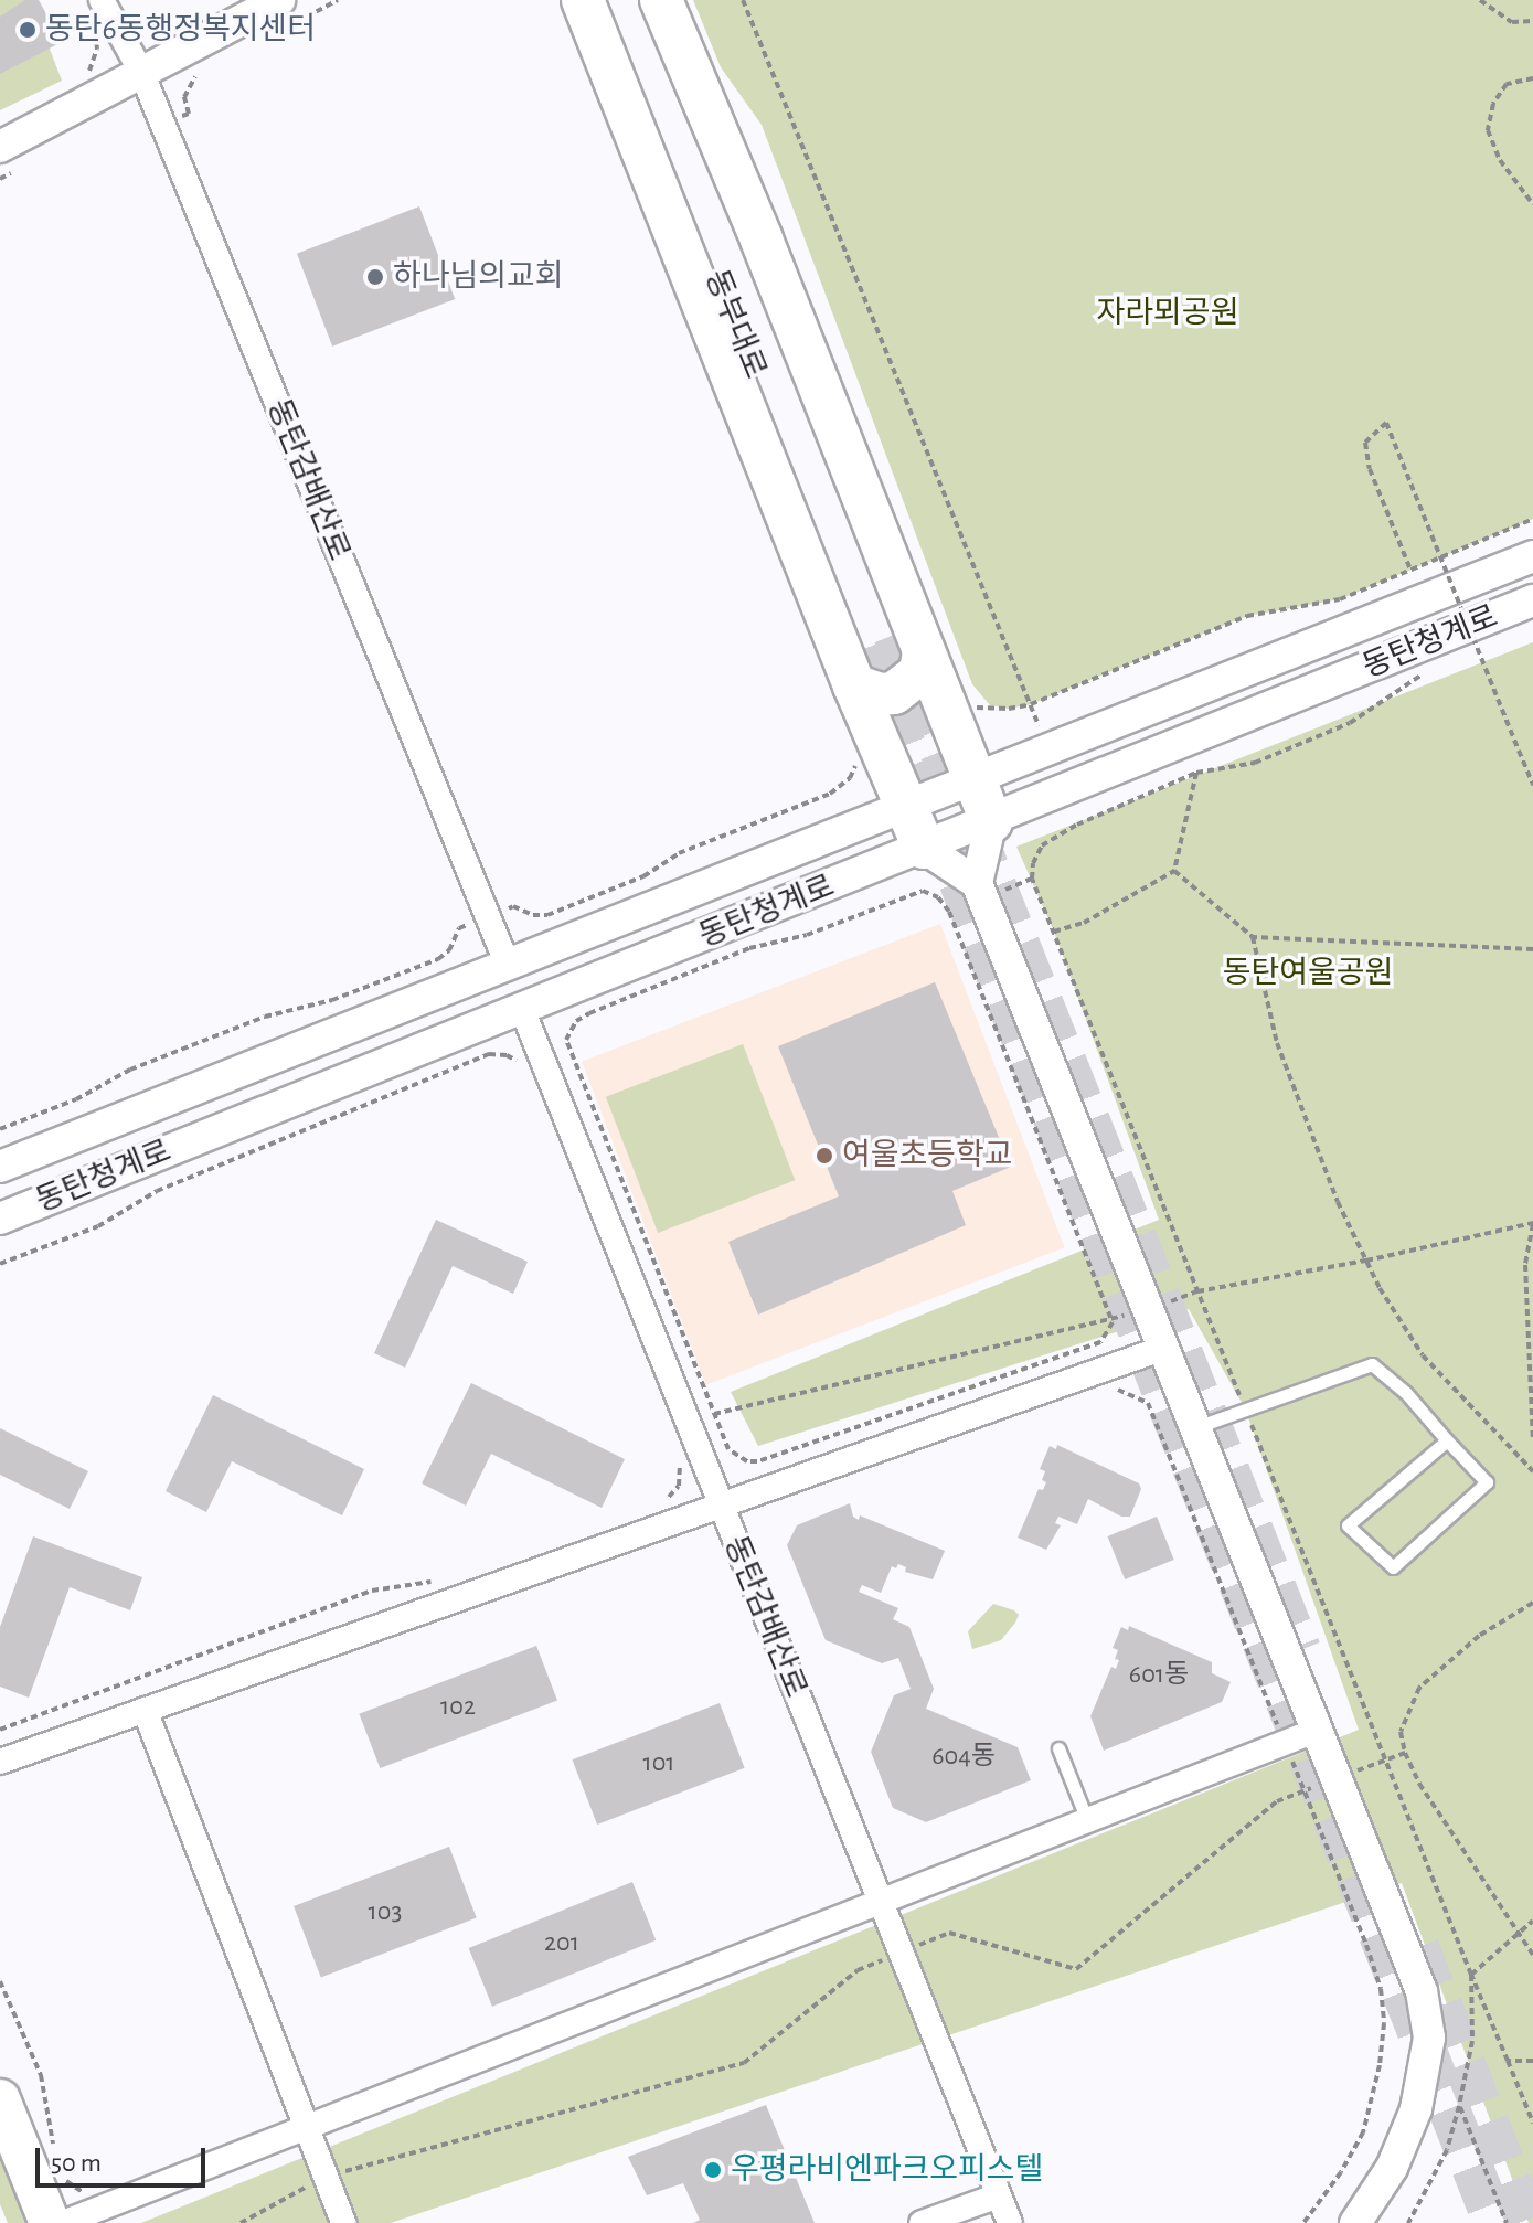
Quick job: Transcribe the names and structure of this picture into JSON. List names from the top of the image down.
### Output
{
  "streets": {
    "highway": ["동부대로"],
    "street": ["동탄감배산로", "동탄청계로"]
  },
  "crossings": [
    ["동탄감배산로", "동탄청계로"]
  ],
  "parks": ["자라뫼공원", "동탄여울공원"],
  "places": [
    "동탄6동행정복지센터",
    "하나님의교회",
    "여울초등학교",
    "우평라비엔파크오피스텔"
  ],
  "house_numbers": [
    "601동",
    "102",
    "604동",
    "101",
    "103",
    "201"
  ],
  "scale_bar": "50 m"
}
